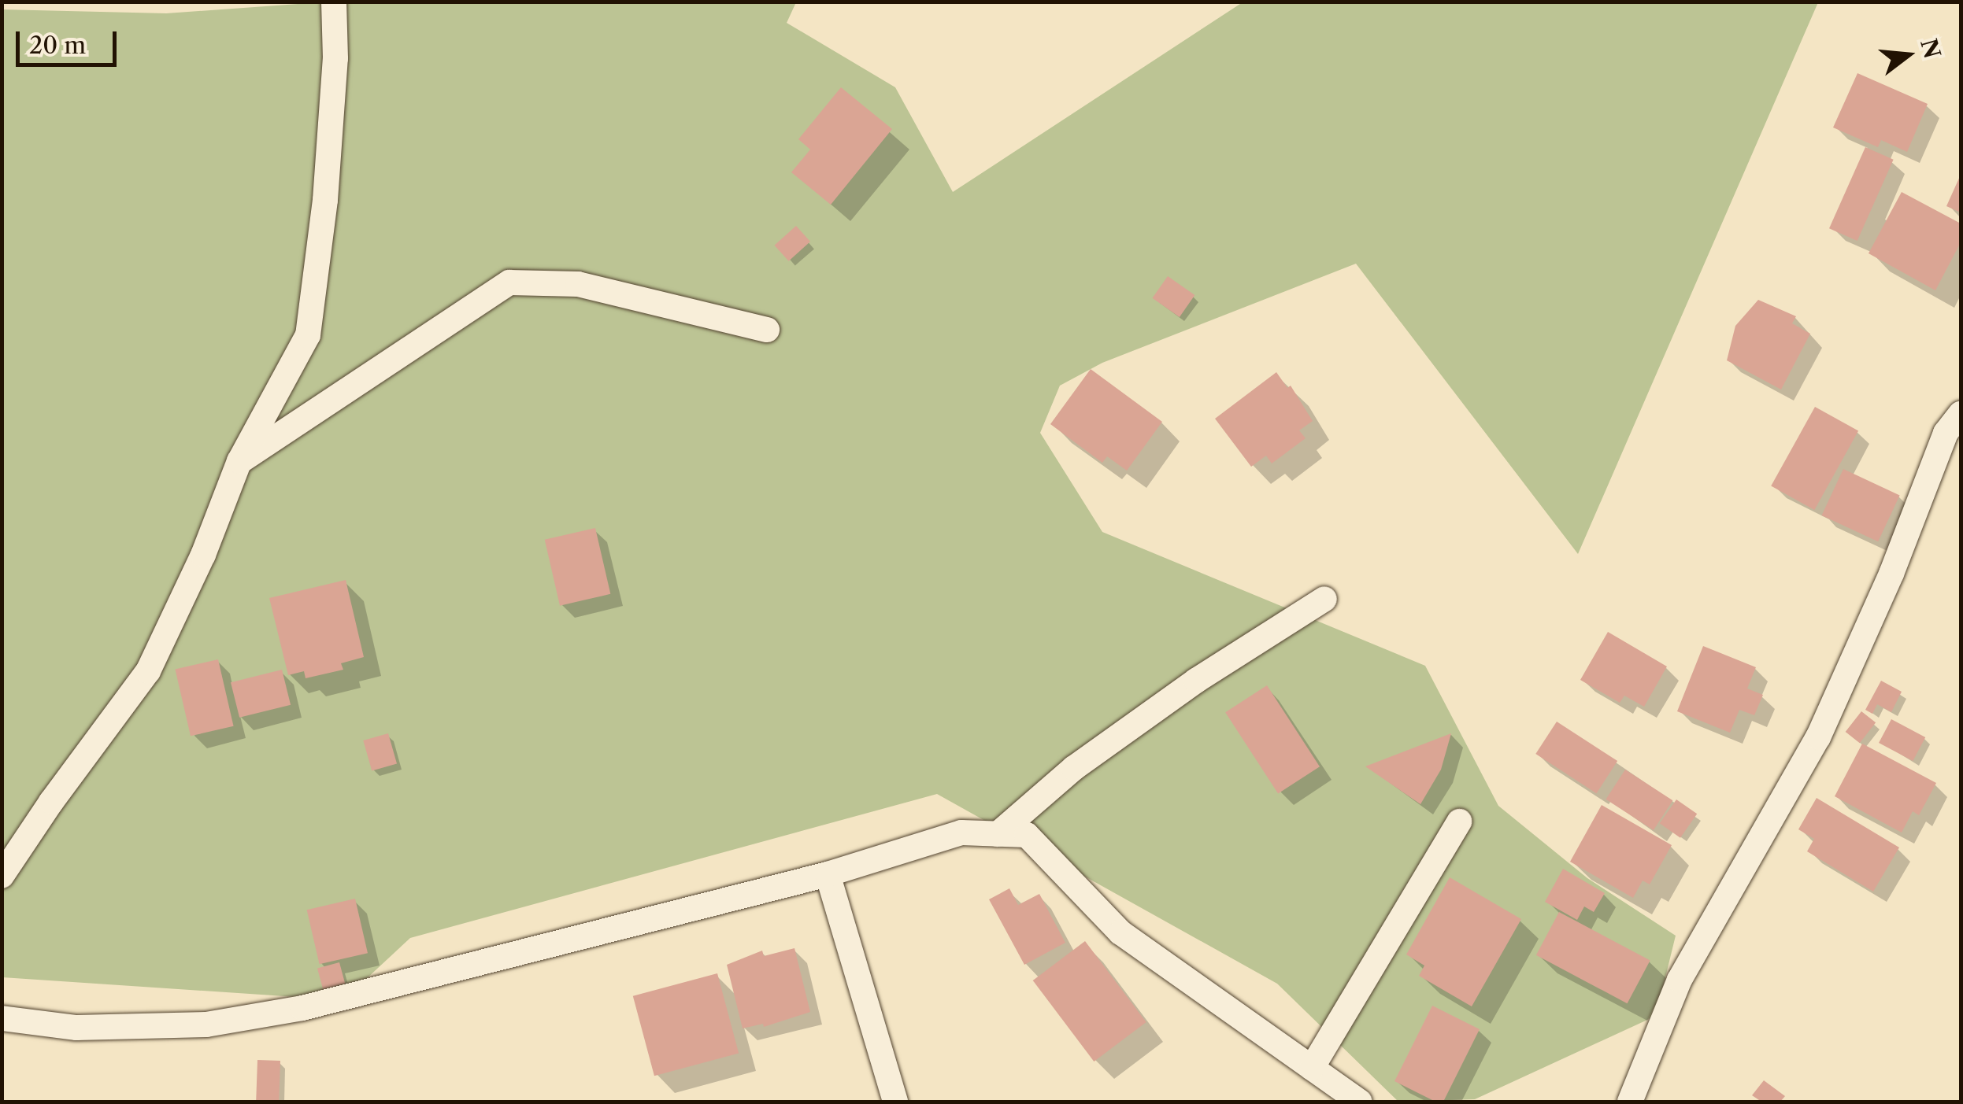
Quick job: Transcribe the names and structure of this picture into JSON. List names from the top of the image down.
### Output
{
  "scale_bar": "20 m",
  "north": "right"
}
